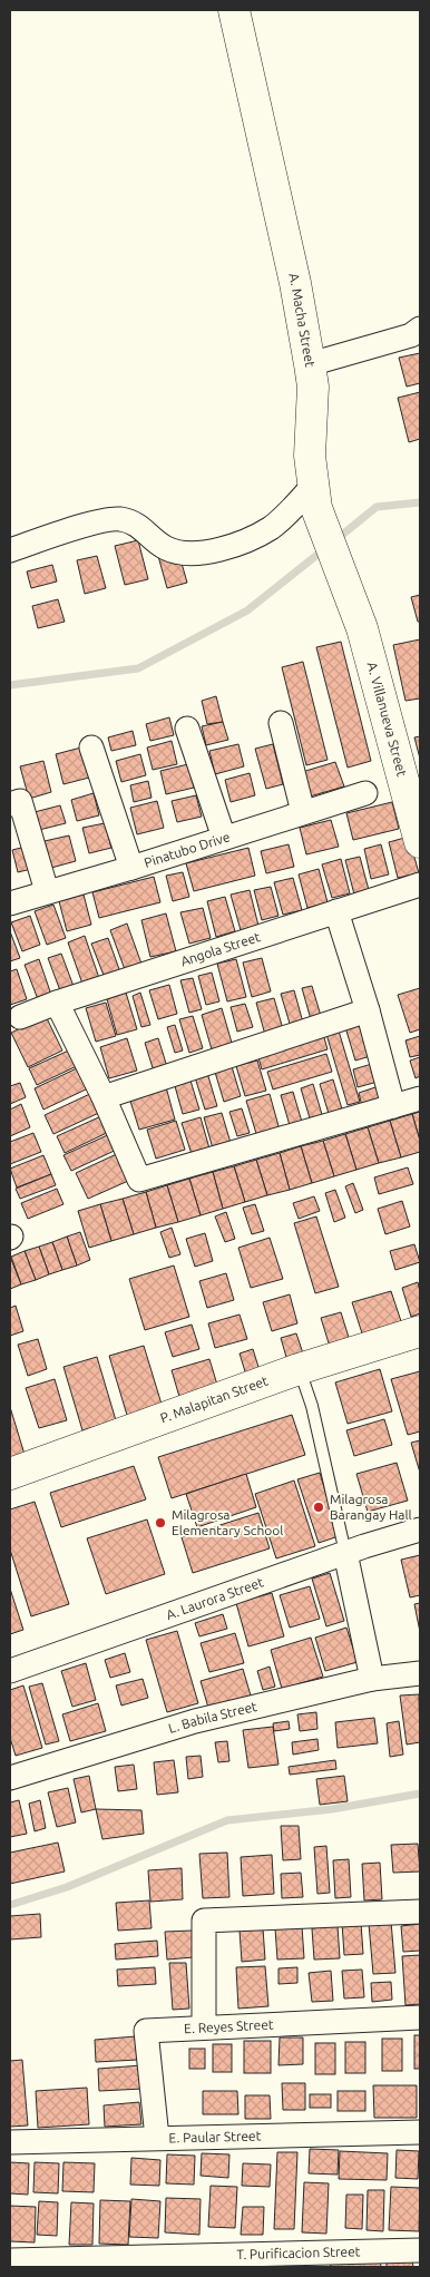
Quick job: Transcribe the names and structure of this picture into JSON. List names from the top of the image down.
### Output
{
  "streets": {
    "street": [
      "A. Macha Street",
      "A. Villanueva Street",
      "Pinatubo Drive",
      "Angola Street",
      "P. Malapitan Street",
      "A. Laurora Street",
      "L. Babila Street",
      "E. Reyes Street",
      "E. Paular Street",
      "T. Purificacion Street"
    ]
  },
  "crossings": [
    ["A. Macha Street", "A. Villanueva Street"],
    ["E. Reyes Street", "E. Paular Street"]
  ],
  "places": ["Milagrosa Barangay Hall", "Milagrosa Elementary School"]
}
